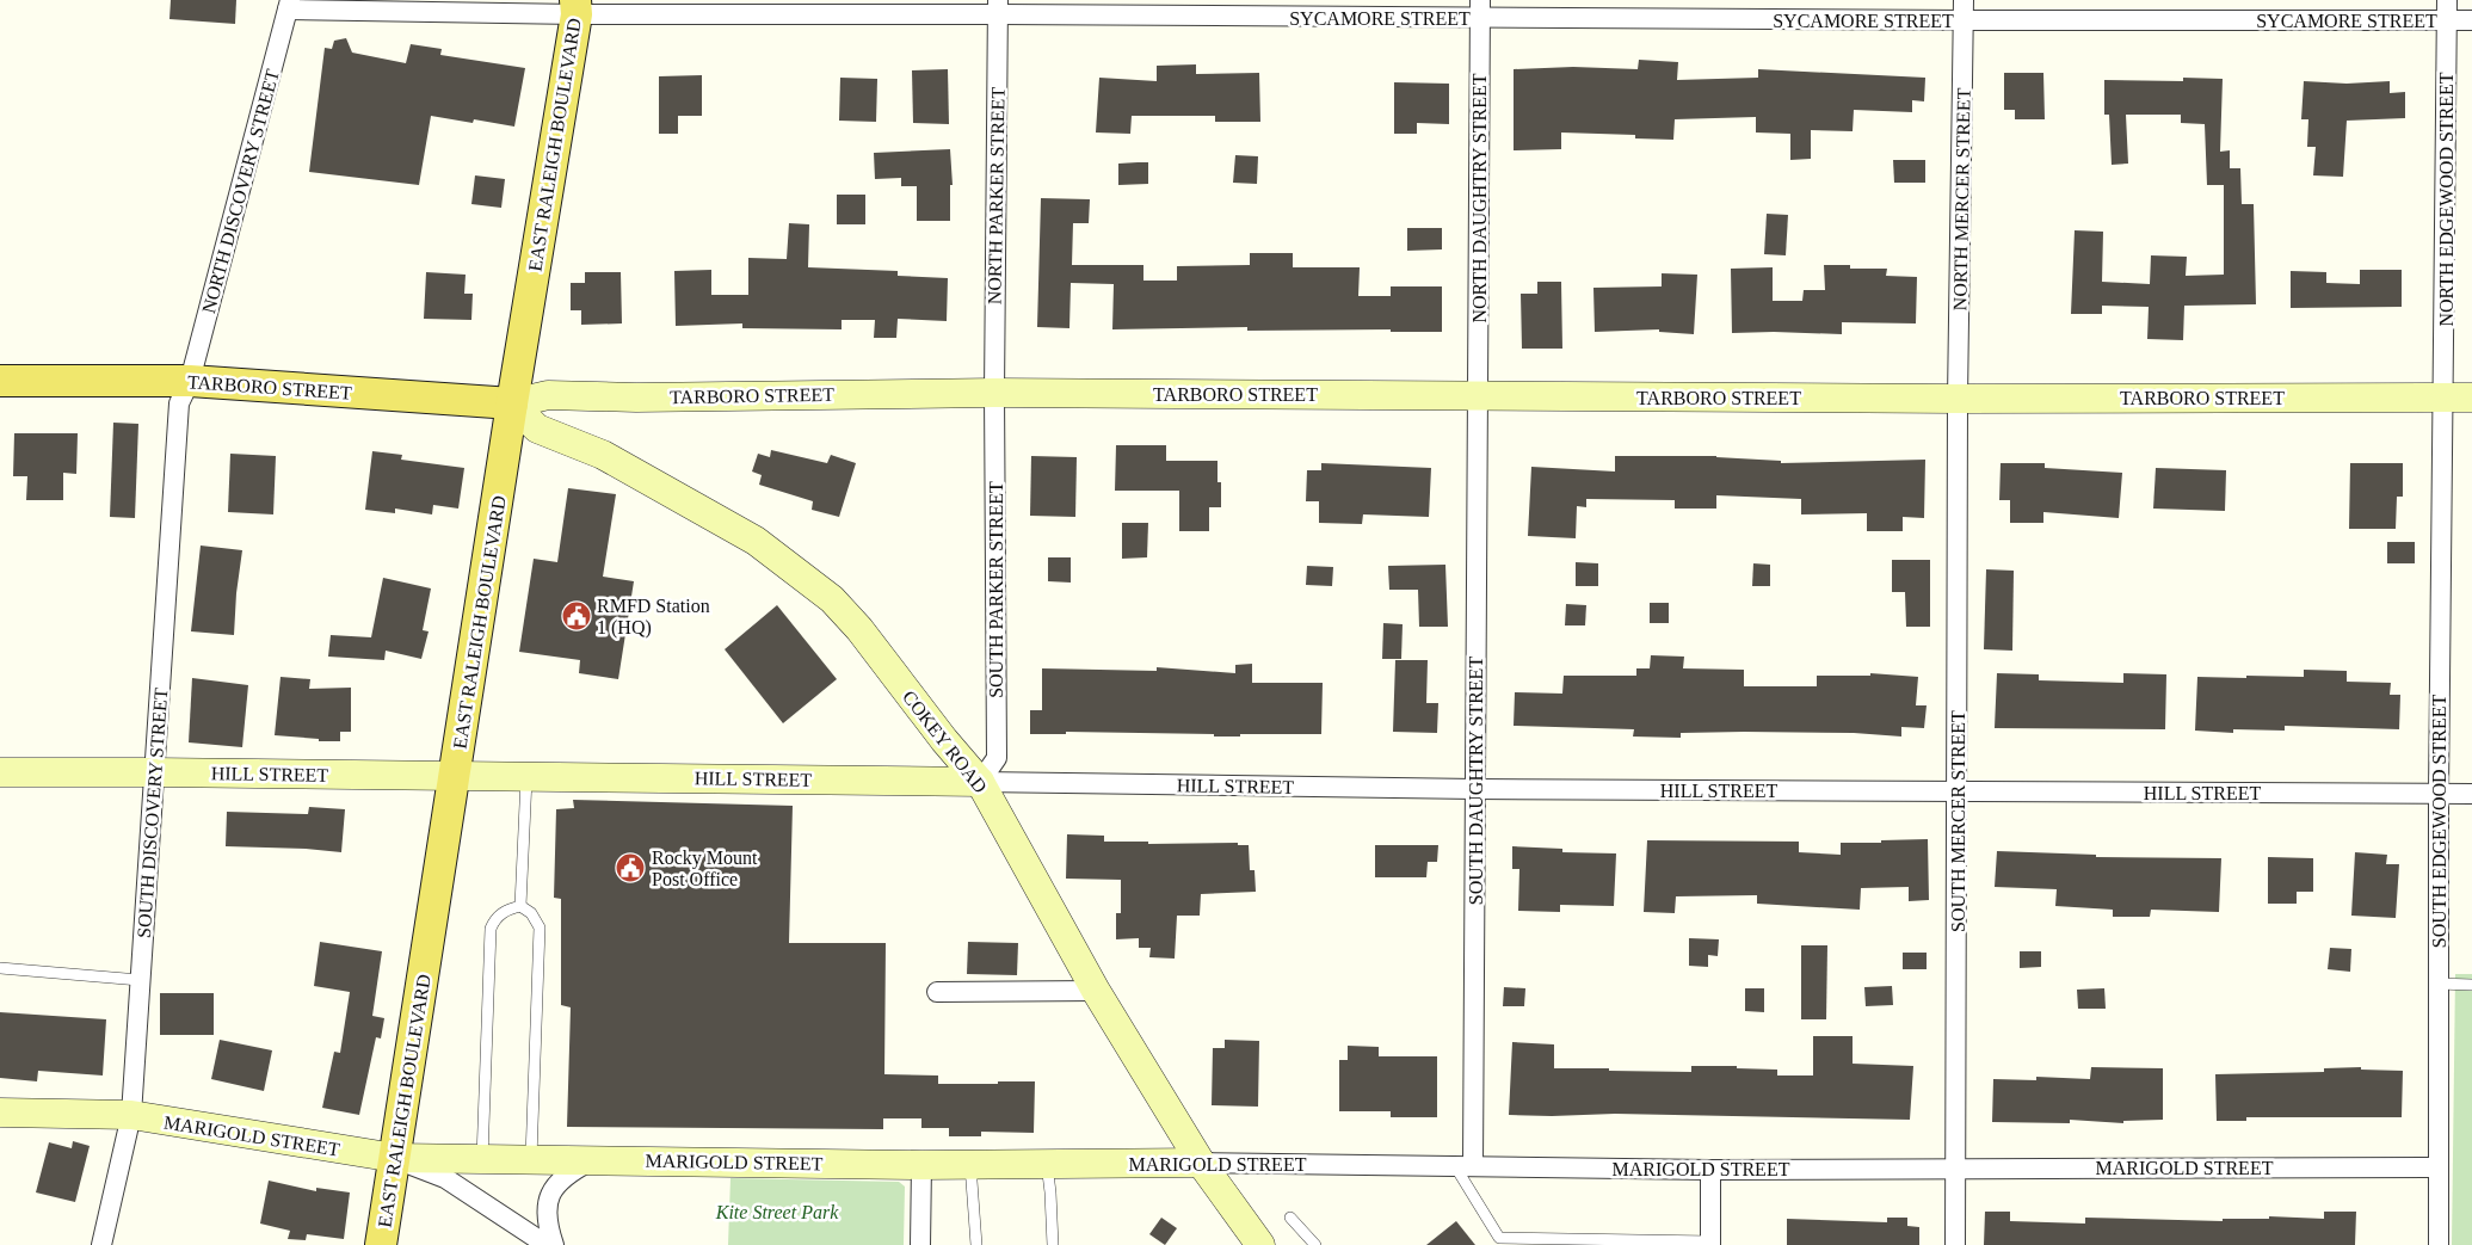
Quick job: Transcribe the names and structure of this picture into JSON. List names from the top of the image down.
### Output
{
  "streets": {
    "main road": ["EAST RALEIGH BOULEVARD", "TARBORO STREET"],
    "street": [
      "SYCAMORE STREET",
      "NORTH DISCOVERY STREET",
      "NORTH PARKER STREET",
      "NORTH DAUGHTRY STREET",
      "NORTH MERCER STREET",
      "NORTH EDGEWOOD STREET",
      "SOUTH PARKER STREET",
      "COKEY ROAD",
      "HILL STREET",
      "SOUTH DAUGHTRY STREET",
      "SOUTH DISCOVERY STREET",
      "SOUTH MERCER STREET",
      "SOUTH EDGEWOOD STREET",
      "MARIGOLD STREET"
    ]
  },
  "crossings": [
    ["SYCAMORE STREET", "EAST RALEIGH BOULEVARD"],
    ["SYCAMORE STREET", "NORTH DISCOVERY STREET"],
    ["SYCAMORE STREET", "NORTH PARKER STREET"],
    ["SYCAMORE STREET", "NORTH DAUGHTRY STREET"],
    ["SYCAMORE STREET", "NORTH MERCER STREET"],
    ["SYCAMORE STREET", "NORTH EDGEWOOD STREET"],
    ["EAST RALEIGH BOULEVARD", "TARBORO STREET"],
    ["EAST RALEIGH BOULEVARD", "COKEY ROAD"],
    ["EAST RALEIGH BOULEVARD", "HILL STREET"],
    ["EAST RALEIGH BOULEVARD", "MARIGOLD STREET"],
    ["NORTH DISCOVERY STREET", "TARBORO STREET"],
    ["NORTH DISCOVERY STREET", "SOUTH DISCOVERY STREET"],
    ["NORTH PARKER STREET", "TARBORO STREET"],
    ["NORTH PARKER STREET", "SOUTH PARKER STREET"],
    ["NORTH DAUGHTRY STREET", "TARBORO STREET"],
    ["NORTH DAUGHTRY STREET", "SOUTH DAUGHTRY STREET"],
    ["NORTH MERCER STREET", "TARBORO STREET"],
    ["NORTH MERCER STREET", "SOUTH MERCER STREET"],
    ["NORTH EDGEWOOD STREET", "TARBORO STREET"],
    ["NORTH EDGEWOOD STREET", "SOUTH EDGEWOOD STREET"],
    ["TARBORO STREET", "SOUTH PARKER STREET"],
    ["TARBORO STREET", "COKEY ROAD"],
    ["TARBORO STREET", "SOUTH DAUGHTRY STREET"],
    ["TARBORO STREET", "SOUTH DISCOVERY STREET"],
    ["TARBORO STREET", "SOUTH MERCER STREET"],
    ["TARBORO STREET", "SOUTH EDGEWOOD STREET"],
    ["SOUTH PARKER STREET", "COKEY ROAD"],
    ["SOUTH PARKER STREET", "HILL STREET"],
    ["COKEY ROAD", "HILL STREET"],
    ["COKEY ROAD", "MARIGOLD STREET"],
    ["HILL STREET", "SOUTH DAUGHTRY STREET"],
    ["HILL STREET", "SOUTH DISCOVERY STREET"],
    ["HILL STREET", "SOUTH MERCER STREET"],
    ["HILL STREET", "SOUTH EDGEWOOD STREET"],
    ["SOUTH DAUGHTRY STREET", "MARIGOLD STREET"],
    ["SOUTH DISCOVERY STREET", "MARIGOLD STREET"],
    ["SOUTH MERCER STREET", "MARIGOLD STREET"],
    ["SOUTH EDGEWOOD STREET", "MARIGOLD STREET"]
  ],
  "parks": ["Kite Street Park"],
  "places": {
    "public building": ["RMFD Station 1 (HQ)", "Rocky Mount Post Office"]
  }
}
